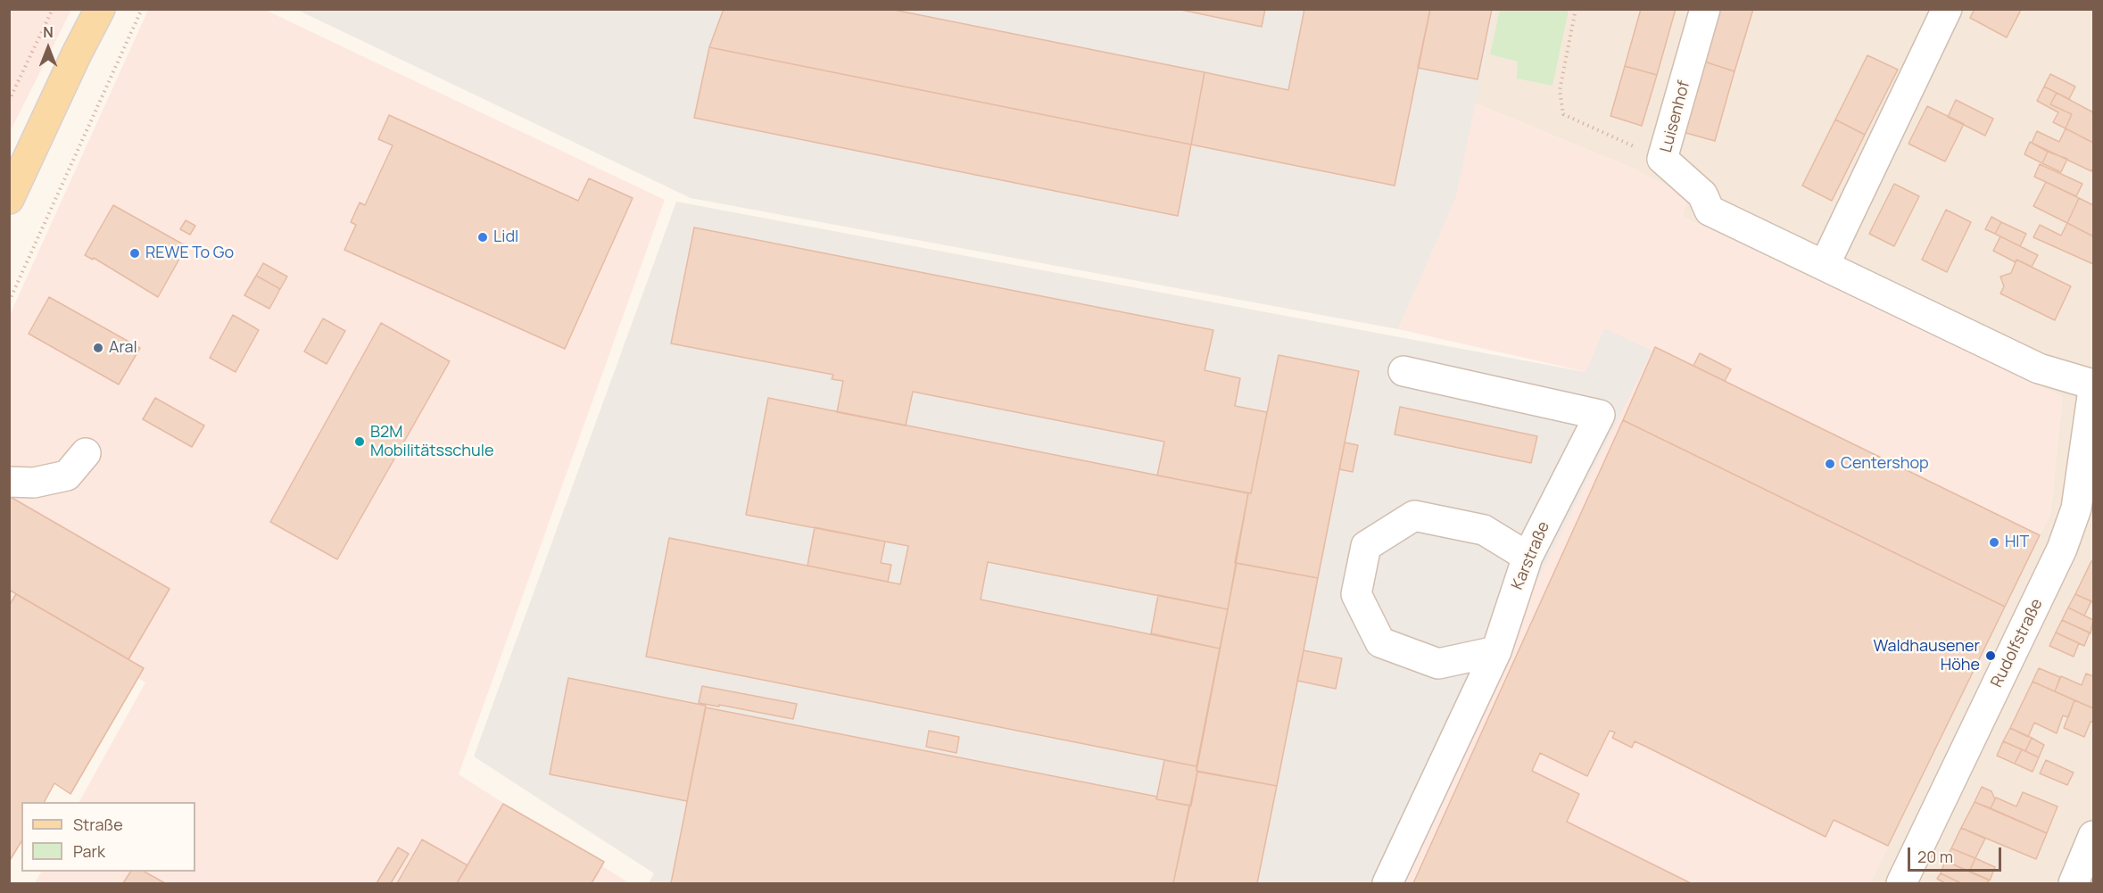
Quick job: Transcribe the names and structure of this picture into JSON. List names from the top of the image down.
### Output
{
  "streets": {
    "street": ["Luisenhof", "Karstraße", "Rudolfstraße"]
  },
  "places": [
    "Lidl",
    "REWE To Go",
    "Aral",
    "B2M Mobilitätsschule",
    "Centershop",
    "HIT",
    "Waldhausener Höhe"
  ],
  "legend": ["Straße", "Park"],
  "scale_bar": "20 m",
  "north": "top"
}
